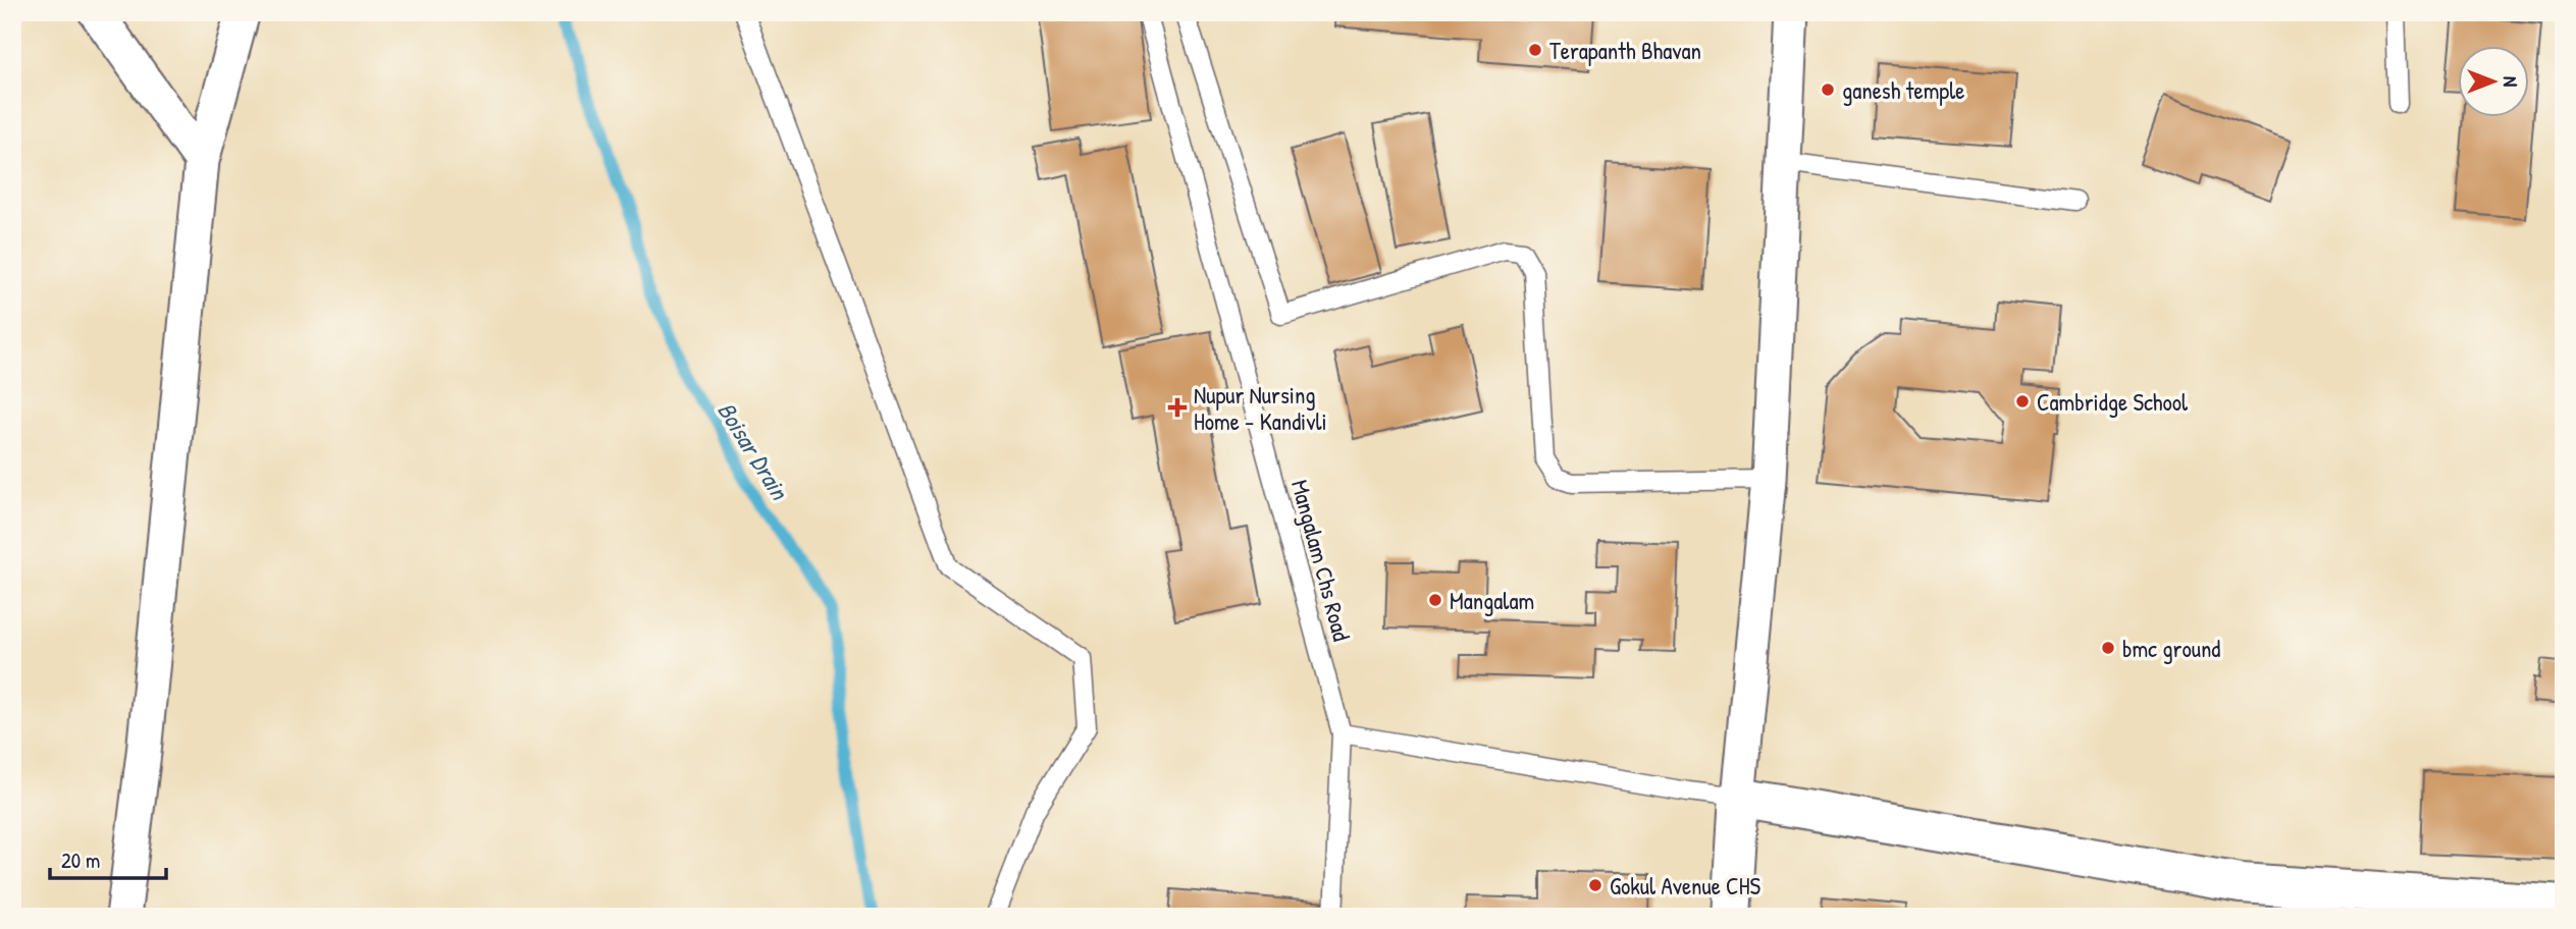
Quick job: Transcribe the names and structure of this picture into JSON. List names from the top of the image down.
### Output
{
  "streets": {
    "lane": ["Mangalam Chs Road"]
  },
  "water": ["Boisar Drain"],
  "places": {
    "other": [
      "Terapanth Bhavan",
      "ganesh temple",
      "Cambridge School",
      "Mangalam",
      "bmc ground",
      "Gokul Avenue CHS"
    ],
    "health": ["Nupur Nursing Home - Kandivli"]
  },
  "scale_bar": "20 m",
  "north": "right"
}
